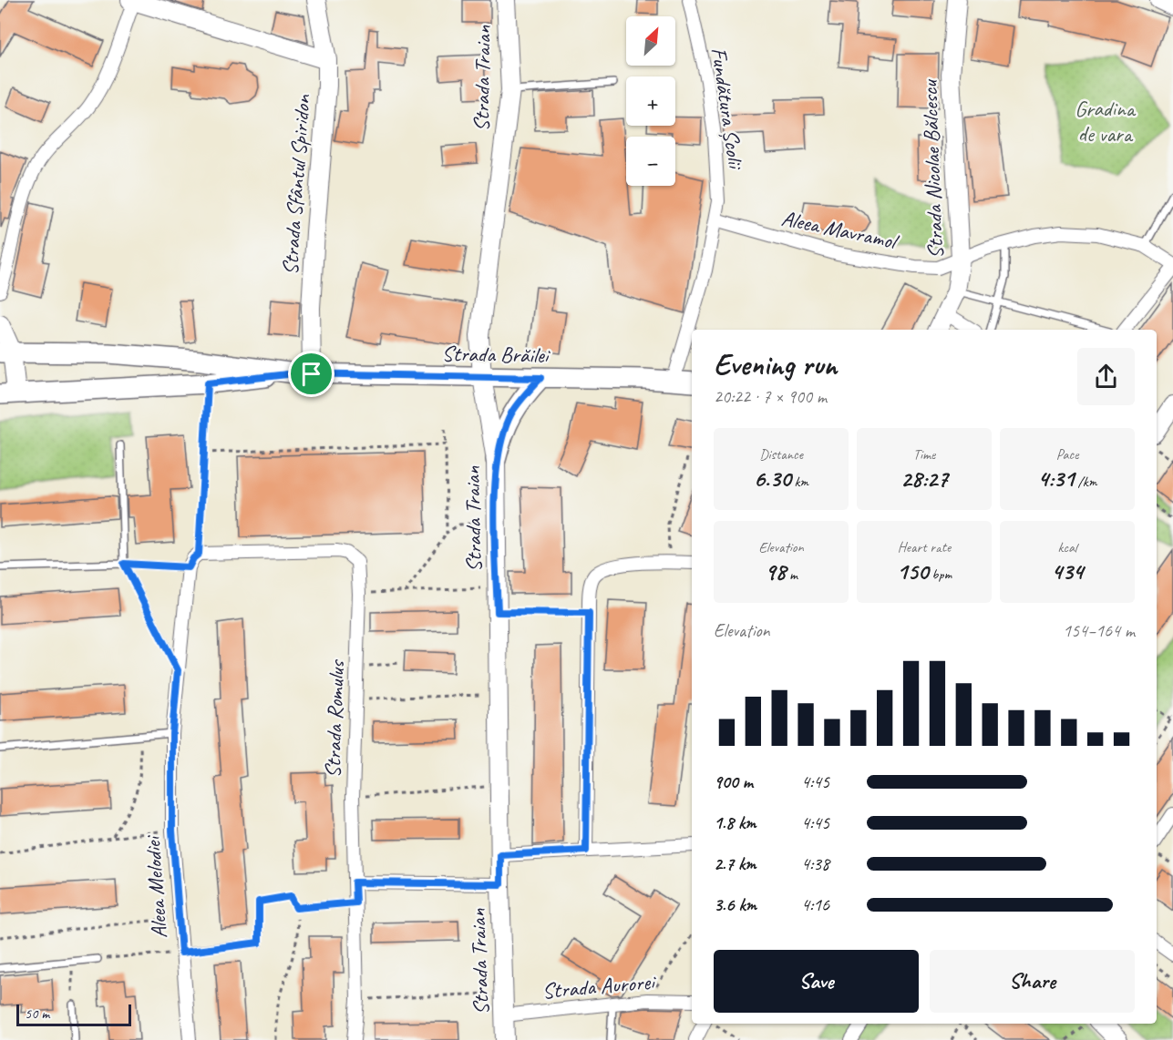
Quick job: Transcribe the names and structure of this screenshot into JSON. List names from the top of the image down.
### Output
{
  "streets": {
    "main road": [
      "Strada Traian",
      "Strada Nicolae Bălcescu",
      "Strada Sfântul Spiridon",
      "Strada Brăilei"
    ],
    "street": [
      "Fundătura Școlii",
      "Aleea Mavramol",
      "Strada Romulus",
      "Aleea Melodiei",
      "Strada Aurorei"
    ]
  },
  "crossings": [
    ["Strada Traian", "Strada Brăilei"],
    ["Strada Traian", "Strada Aurorei"],
    ["Fundătura Școlii", "Aleea Mavramol"],
    ["Fundătura Școlii", "Strada Brăilei"],
    ["Strada Nicolae Bălcescu", "Aleea Mavramol"],
    ["Strada Sfântul Spiridon", "Strada Brăilei"]
  ],
  "parks": ["Gradina de vara"],
  "scale_bar": "50 m",
  "north": "top right",
  "page": {
    "map_buttons": ["+", "−"],
    "heading": ["Evening run", "20:22 · 7 × 900 m"],
    "stats": [
      ["Distance", "6.30 km"],
      ["Time", "28:27"],
      ["Pace", "4:31 /km"],
      ["Elevation", "98 m"],
      ["Heart rate", "150 bpm"],
      ["kcal", "434"]
    ],
    "chart": ["Elevation", "154–164 m"],
    "list": [
      {
        "name": "900 m",
        "note": "4:45"
      },
      {
        "name": "1.8 km",
        "note": "4:45"
      },
      {
        "name": "2.7 km",
        "note": "4:38"
      },
      {
        "name": "3.6 km",
        "note": "4:16"
      }
    ],
    "buttons": ["Save", "Share"],
    "scale": "50 m"
  }
}
